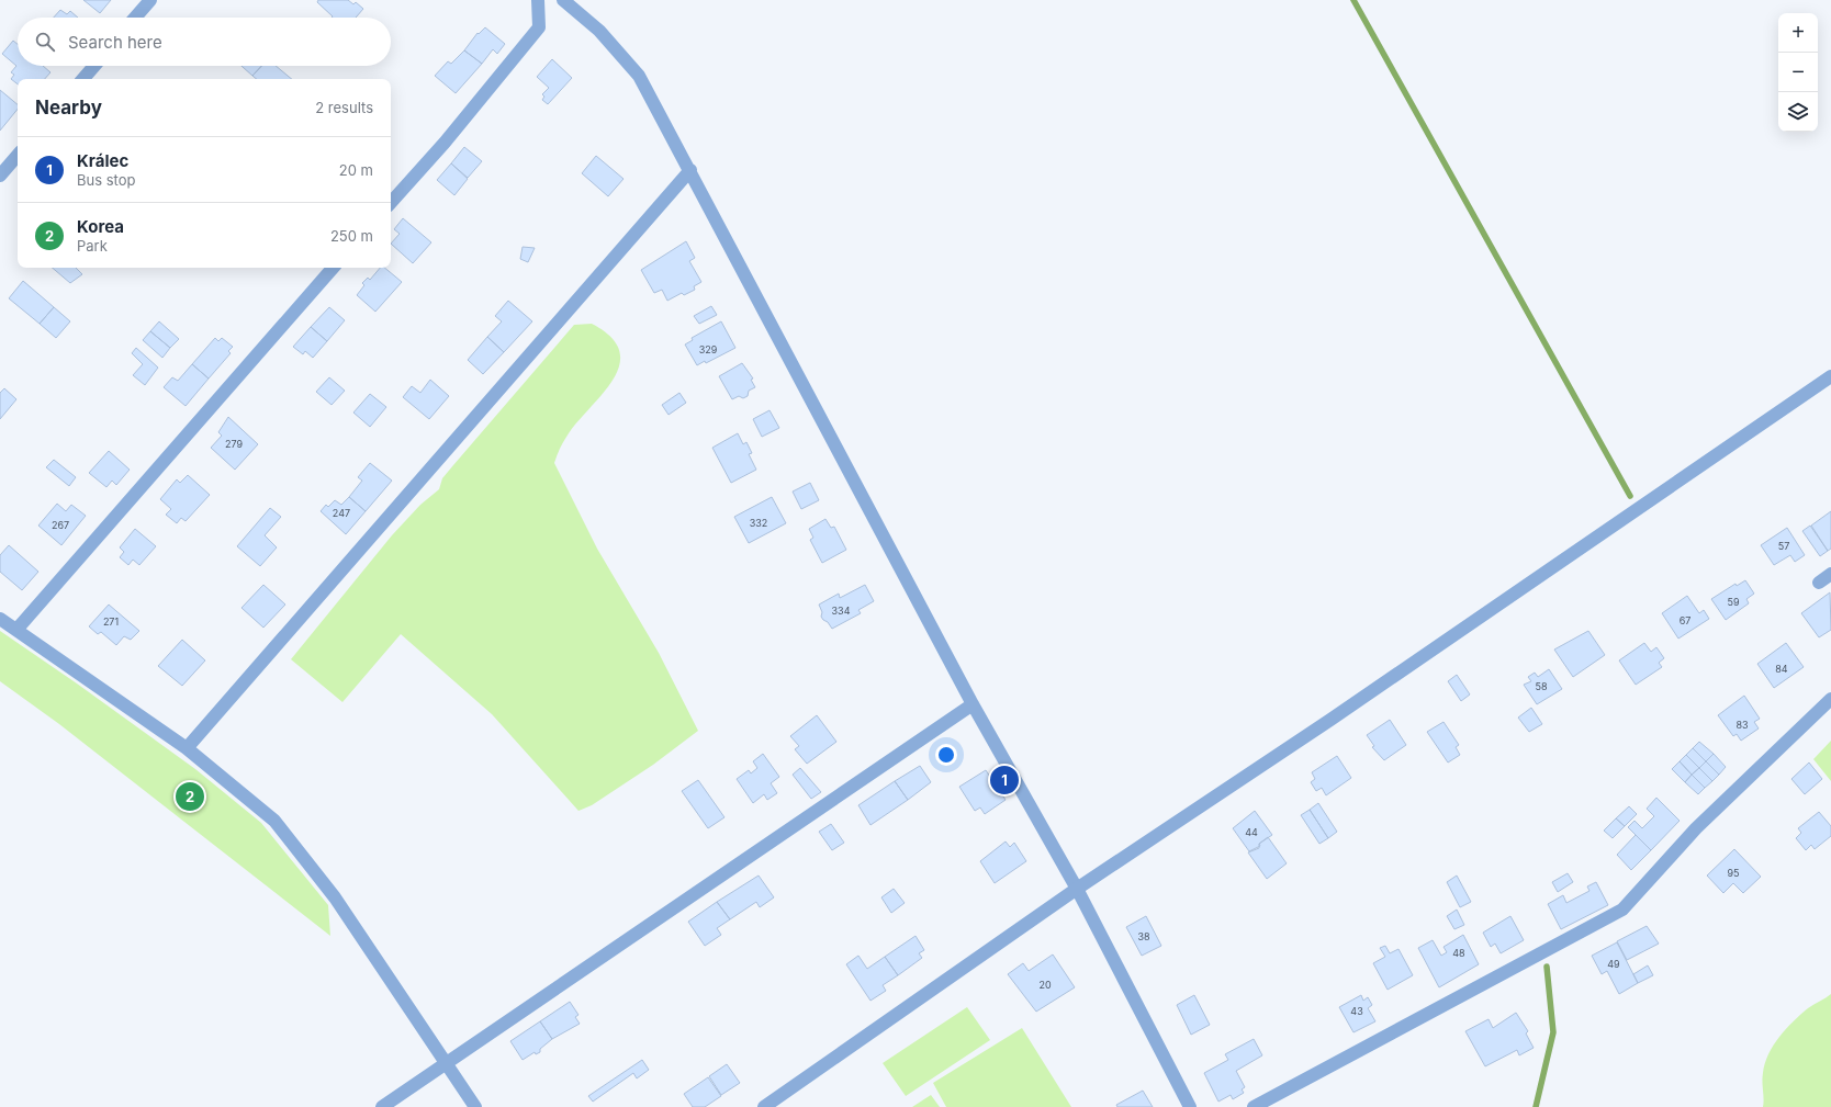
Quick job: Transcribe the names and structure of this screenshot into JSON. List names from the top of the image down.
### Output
{
  "house_numbers": [
    "329",
    "279",
    "247",
    "332",
    "267",
    "57",
    "59",
    "334",
    "67",
    "271",
    "84",
    "58",
    "83",
    "44",
    "95",
    "38",
    "48",
    "49",
    "20",
    "43"
  ],
  "page": {
    "map_buttons": ["+", "−"],
    "search": "Search here",
    "heading": ["Nearby", "2 results"],
    "list": [
      {
        "mark": "1",
        "name": "Králec",
        "note": "Bus stop",
        "value": "20 m"
      },
      {
        "mark": "2",
        "name": "Korea",
        "note": "Park",
        "value": "250 m"
      }
    ],
    "pins": ["1", "2"]
  }
}
